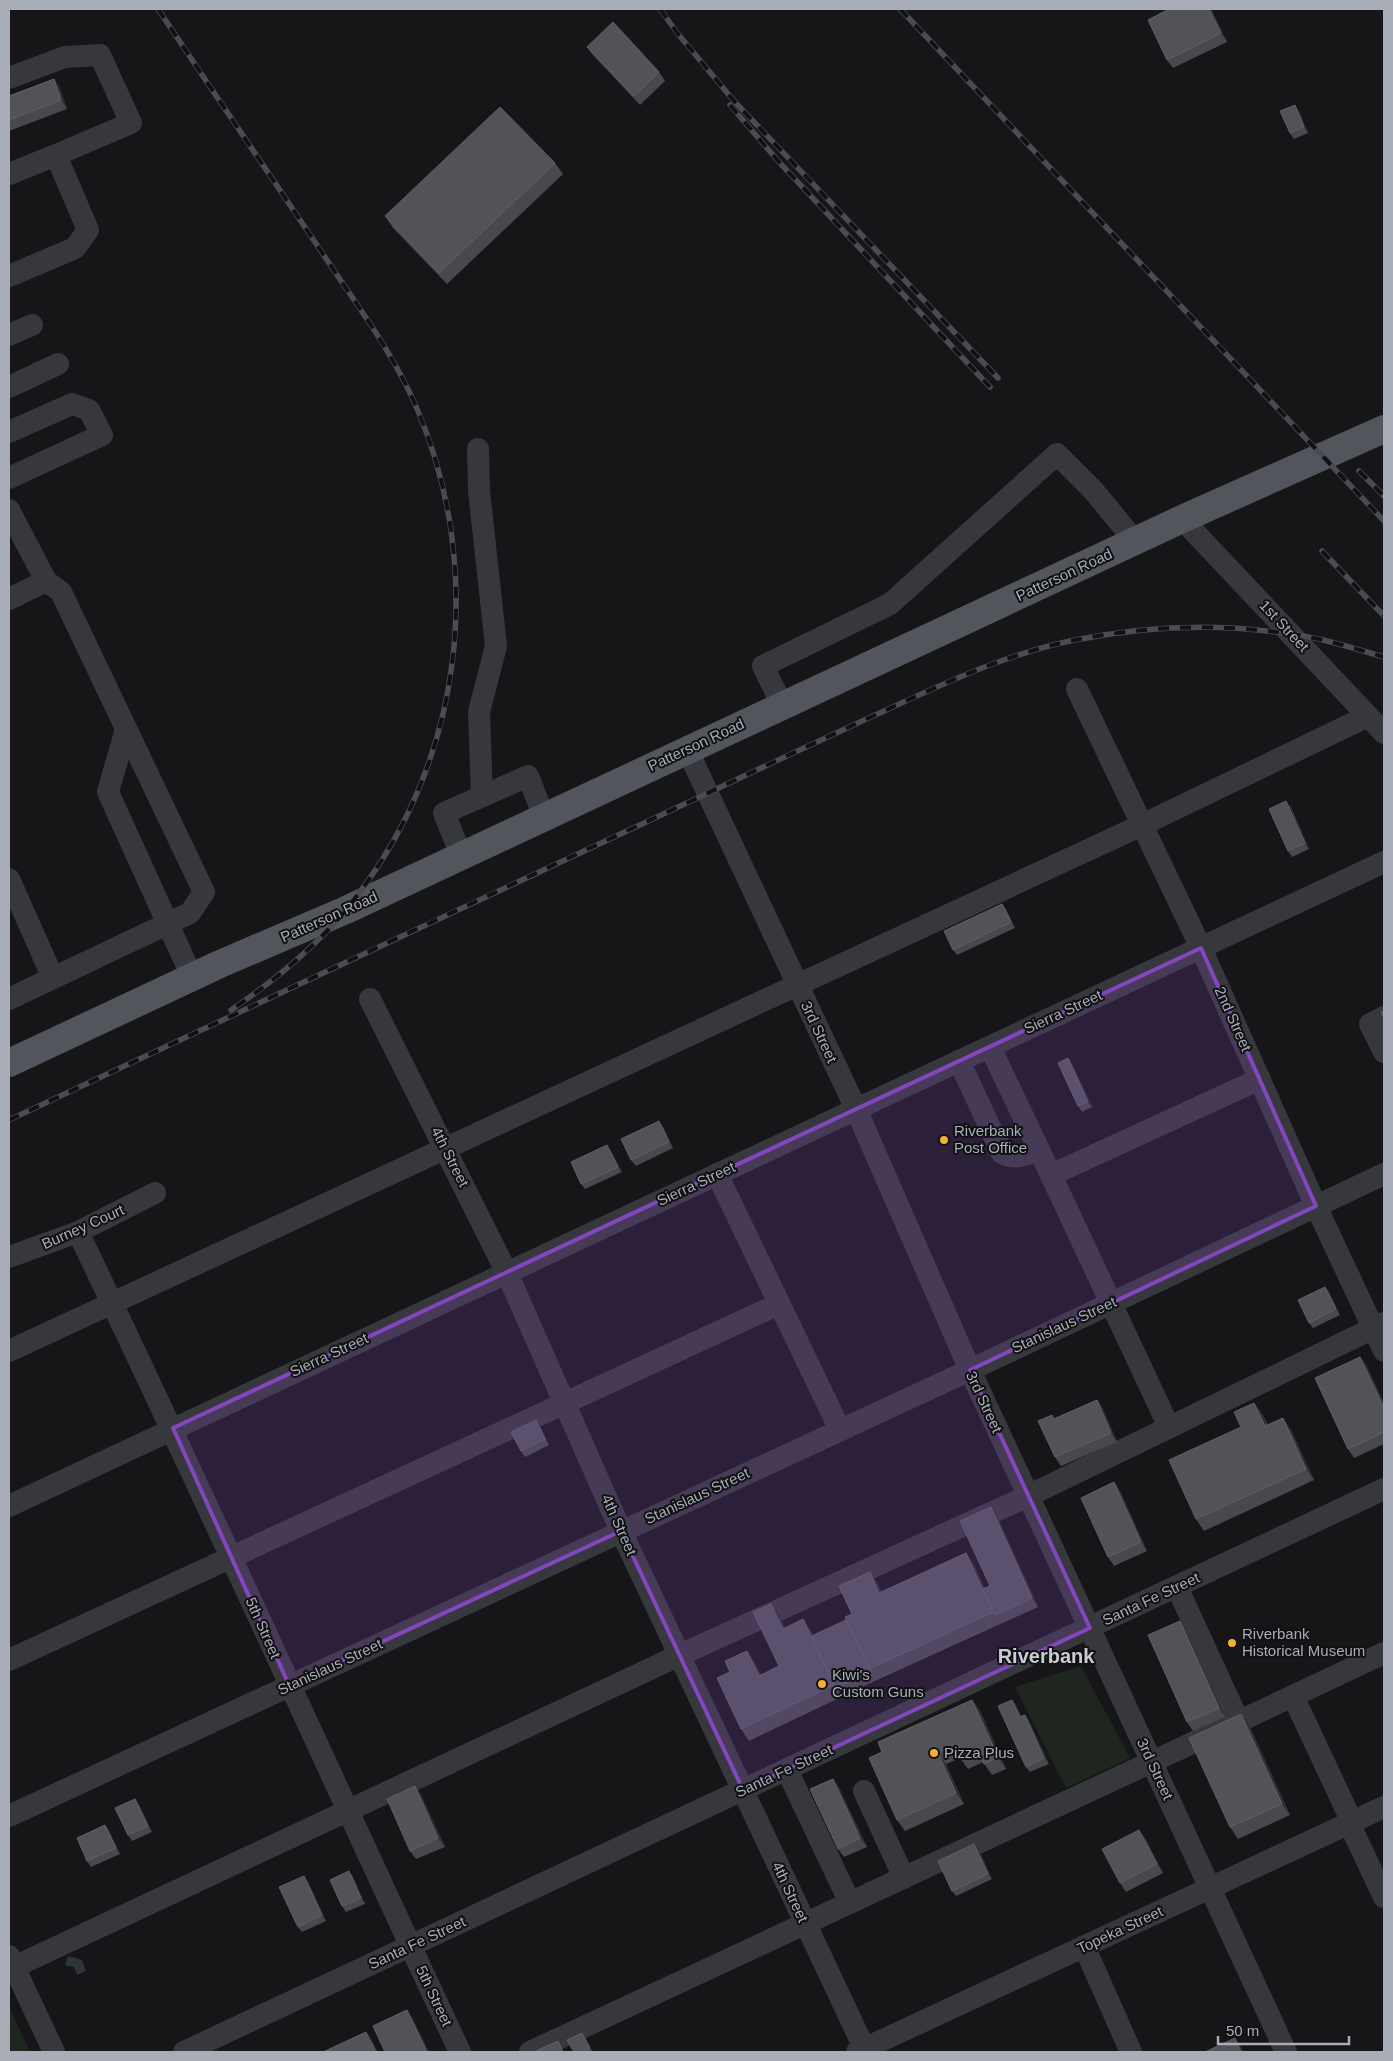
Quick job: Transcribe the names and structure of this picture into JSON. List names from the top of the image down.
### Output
{
  "streets": {
    "main road": ["Patterson Road"],
    "street": [
      "1st Street",
      "Sierra Street",
      "2nd Street",
      "3rd Street",
      "4th Street",
      "Burney Court",
      "Stanislaus Street",
      "Santa Fe Street",
      "5th Street",
      "Topeka Street"
    ]
  },
  "crossings": [
    ["Patterson Road", "1st Street"],
    ["Patterson Road", "3rd Street"],
    ["Sierra Street", "2nd Street"],
    ["Sierra Street", "3rd Street"],
    ["Sierra Street", "4th Street"],
    ["Sierra Street", "5th Street"],
    ["2nd Street", "Stanislaus Street"],
    ["3rd Street", "Stanislaus Street"],
    ["3rd Street", "Santa Fe Street"],
    ["3rd Street", "Topeka Street"],
    ["4th Street", "Stanislaus Street"],
    ["4th Street", "Santa Fe Street"],
    ["4th Street", "Topeka Street"],
    ["Burney Court", "5th Street"],
    ["Stanislaus Street", "5th Street"],
    ["Santa Fe Street", "5th Street"]
  ],
  "districts": ["Riverbank"],
  "places": [
    "Riverbank Post Office",
    "Riverbank Historical Museum",
    "Kiwi's Custom Guns",
    "Pizza Plus"
  ],
  "scale_bar": "50 m"
}
